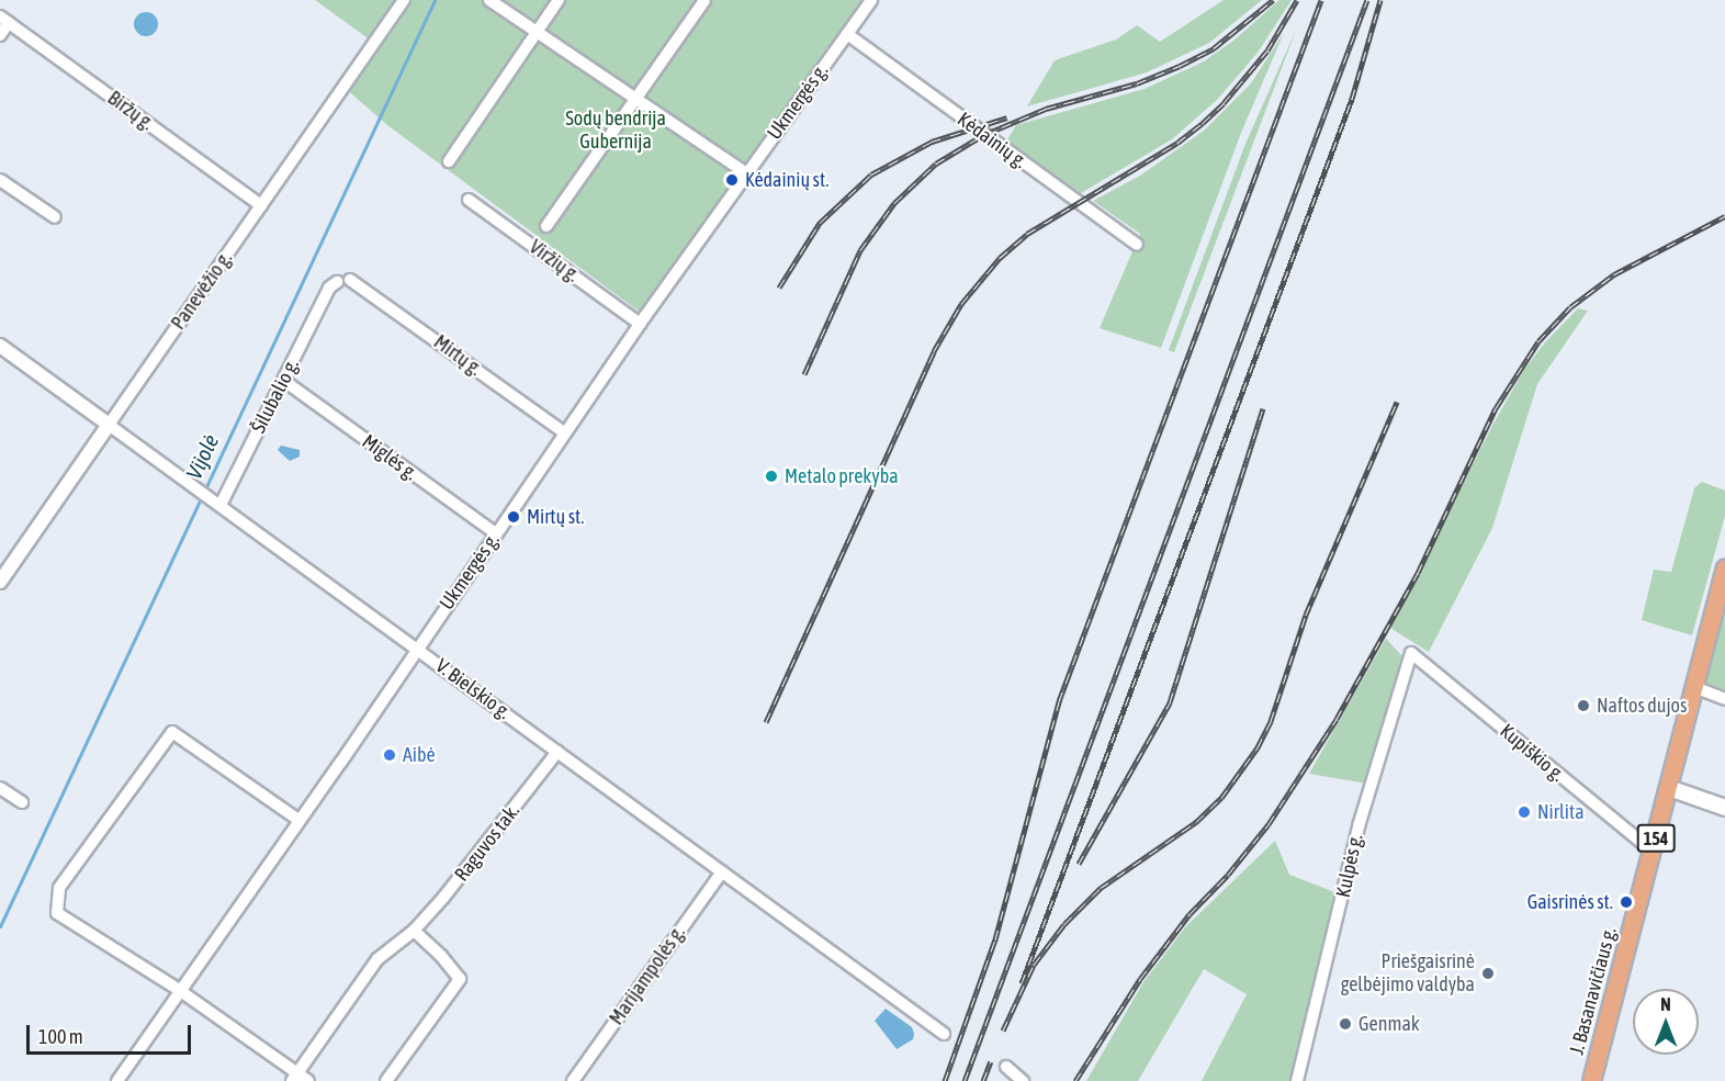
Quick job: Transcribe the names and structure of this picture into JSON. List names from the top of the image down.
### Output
{
  "streets": {
    "main road": ["154", "J. Basanavičiaus g."],
    "street": [
      "Ukmergės g.",
      "Biržų g.",
      "Kėdainių g.",
      "Viržių g.",
      "Panevėžio g.",
      "Mirtų g.",
      "Šilubalio g.",
      "Miglės g.",
      "V. Bielskio g.",
      "Kupiškio g.",
      "Raguvos tak.",
      "Kulpės g.",
      "Marijampolės g."
    ]
  },
  "crossings": [
    ["Ukmergės g.", "Kėdainių g."],
    ["Ukmergės g.", "Viržių g."],
    ["Ukmergės g.", "Mirtų g."],
    ["Ukmergės g.", "Miglės g."],
    ["Ukmergės g.", "V. Bielskio g."],
    ["Biržų g.", "Panevėžio g."],
    ["Panevėžio g.", "V. Bielskio g."],
    ["Šilubalio g.", "Miglės g."],
    ["Šilubalio g.", "V. Bielskio g."],
    ["V. Bielskio g.", "Raguvos tak."],
    ["V. Bielskio g.", "Marijampolės g."],
    ["Kupiškio g.", "Kulpės g."],
    ["Kupiškio g.", "J. Basanavičiaus g."]
  ],
  "water": ["Vijolė"],
  "parks": ["Sodų bendrija Gubernija"],
  "places": [
    "Kėdainių st.",
    "Metalo prekyba",
    "Mirtų st.",
    "Naftos dujos",
    "Aibė",
    "Nirlita",
    "Gaisrinės st.",
    "Priešgaisrinė gelbėjimo valdyba",
    "Genmak"
  ],
  "scale_bar": "100 m",
  "north": "top"
}
